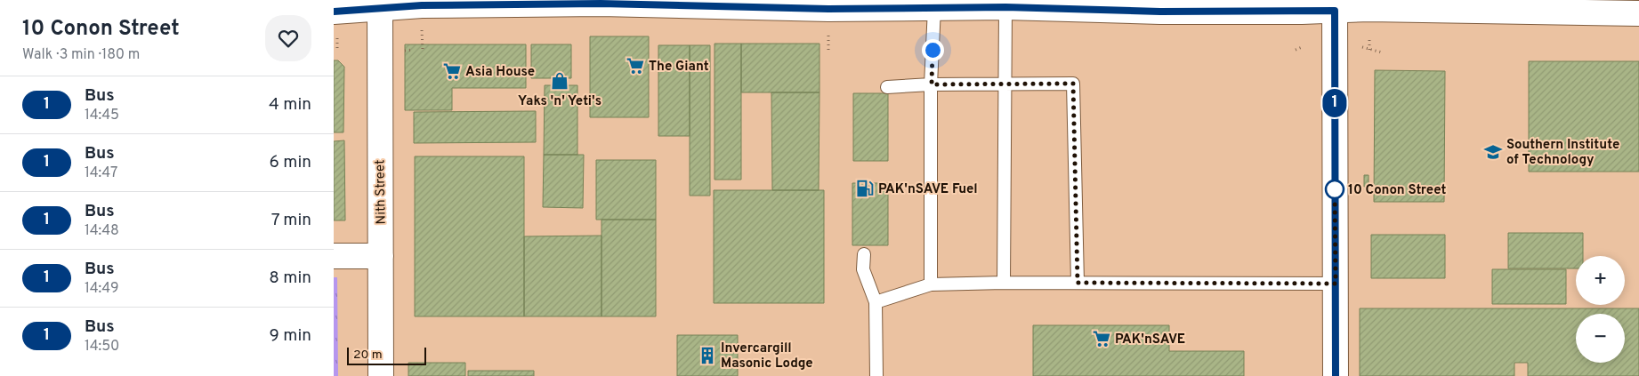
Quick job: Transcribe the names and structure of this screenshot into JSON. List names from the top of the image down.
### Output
{
  "streets": {
    "main road": ["Nith Street"]
  },
  "places": {
    "supermarket": ["The Giant", "Asia House", "PAK'nSAVE"],
    "shop": ["Yaks 'n' Yeti's"],
    "school or university": ["Southern Institute of Technology"],
    "fuel station": ["PAK'nSAVE Fuel"],
    "other": ["10 Conon Street"],
    "building": ["Invercargill Masonic Lodge"]
  },
  "lines": ["bus line 1"],
  "scale_bar": "20 m",
  "page": {
    "heading": ["10 Conon Street", "Walk · 3 min · 180 m"],
    "on_map": "1",
    "list": [
      {
        "mark": "1",
        "name": "Bus",
        "note": "14:45",
        "value": "4 min"
      },
      {
        "mark": "1",
        "name": "Bus",
        "note": "14:47",
        "value": "6 min"
      },
      {
        "mark": "1",
        "name": "Bus",
        "note": "14:48",
        "value": "7 min"
      },
      {
        "mark": "1",
        "name": "Bus",
        "note": "14:49",
        "value": "8 min"
      },
      {
        "mark": "1",
        "name": "Bus",
        "note": "14:50",
        "value": "9 min"
      }
    ],
    "map_buttons": ["+", "−"],
    "scale": "20 m"
  }
}
